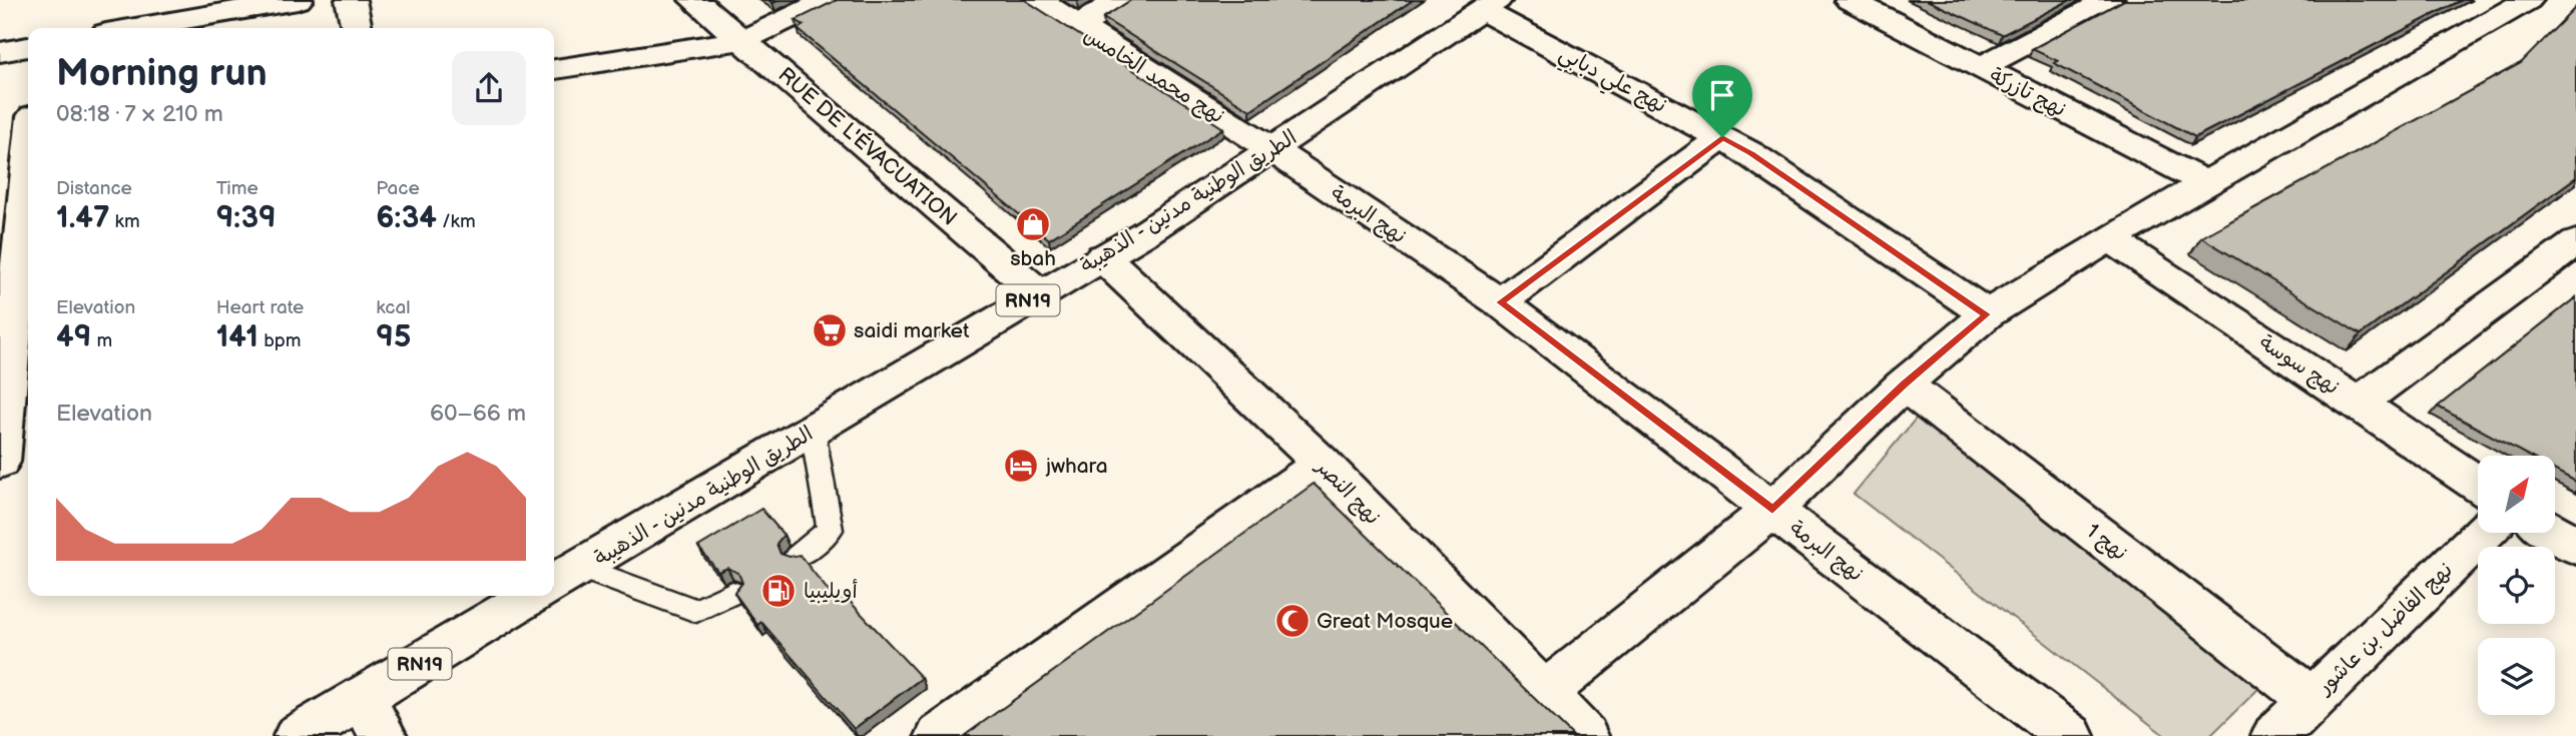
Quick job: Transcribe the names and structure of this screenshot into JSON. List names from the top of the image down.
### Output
{
  "streets": {
    "street": [
      "نهج محمد الخامس",
      "نهج علي دبابي",
      "نهج تازركة",
      "RUE DE L'ÉVACUATION",
      "الطريق الوطنية مدنين - الذهيبة",
      "نهج البرمة",
      "RN19",
      "نهج سوسة",
      "نهج النصر",
      "نهج 1",
      "نهج الفاضل بن عاشور"
    ]
  },
  "crossings": [
    ["نهج محمد الخامس", "الطريق الوطنية مدنين - الذهيبة"],
    ["نهج محمد الخامس", "نهج البرمة"],
    ["نهج علي دبابي", "الطريق الوطنية مدنين - الذهيبة"],
    ["RUE DE L'ÉVACUATION", "الطريق الوطنية مدنين - الذهيبة"],
    ["الطريق الوطنية مدنين - الذهيبة", "نهج البرمة"],
    ["الطريق الوطنية مدنين - الذهيبة", "نهج النصر"],
    ["نهج 1", "نهج الفاضل بن عاشور"]
  ],
  "places": {
    "shop": ["sbah"],
    "supermarket": ["saidi market"],
    "hotel": ["jwhara"],
    "fuel station": ["أويليبيا"],
    "mosque": ["Great Mosque"]
  },
  "north": "top right",
  "page": {
    "heading": ["Morning run", "08:18 · 7 × 210 m"],
    "stats": [
      ["Distance", "1.47 km"],
      ["Time", "9:39"],
      ["Pace", "6:34 /km"],
      ["Elevation", "49 m"],
      ["Heart rate", "141 bpm"],
      ["kcal", "95"]
    ],
    "chart": ["Elevation", "60–66 m"]
  }
}
